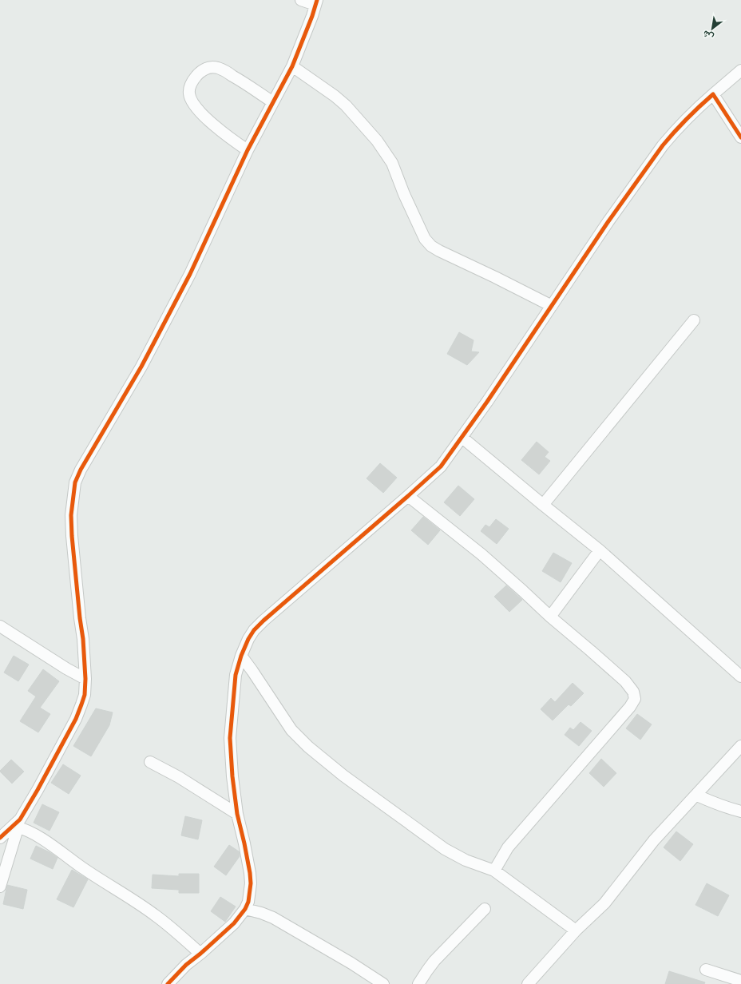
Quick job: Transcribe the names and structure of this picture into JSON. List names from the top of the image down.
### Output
{
  "north": "bottom left"
}
